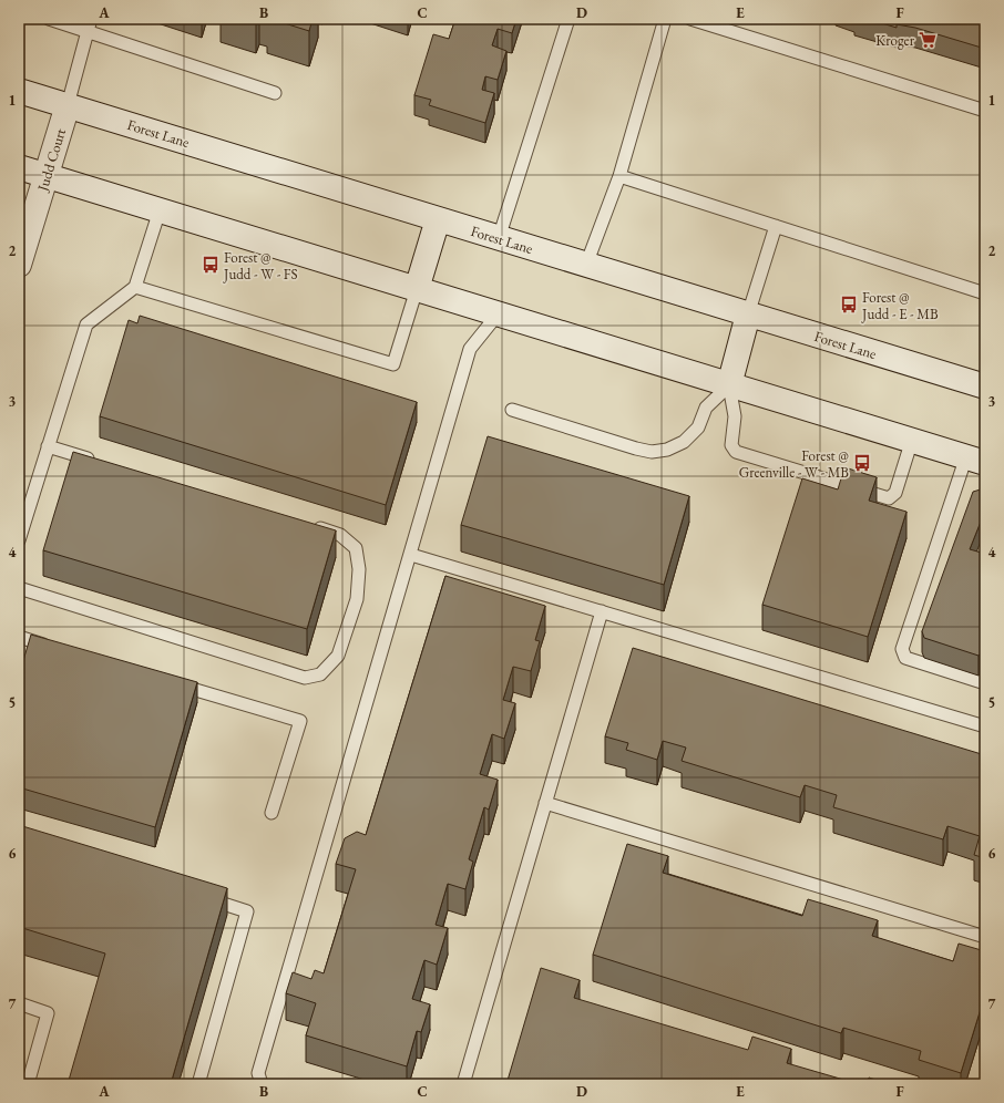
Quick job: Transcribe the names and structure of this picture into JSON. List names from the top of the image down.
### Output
{
  "streets": {
    "main road": ["Forest Lane", "Judd Court"]
  },
  "crossings": [
    ["Forest Lane", "Judd Court"]
  ],
  "places": {
    "supermarket": ["Kroger"],
    "bus stop": ["Forest @ Judd - W - FS", "Forest @ Judd - E - MB", "Forest @ Greenville - W - MB"]
  },
  "grid": {
    "columns": [
      "A",
      "B",
      "C",
      "D",
      "E",
      "F"
    ],
    "rows": [
      "1",
      "2",
      "3",
      "4",
      "5",
      "6",
      "7"
    ]
  }
}
